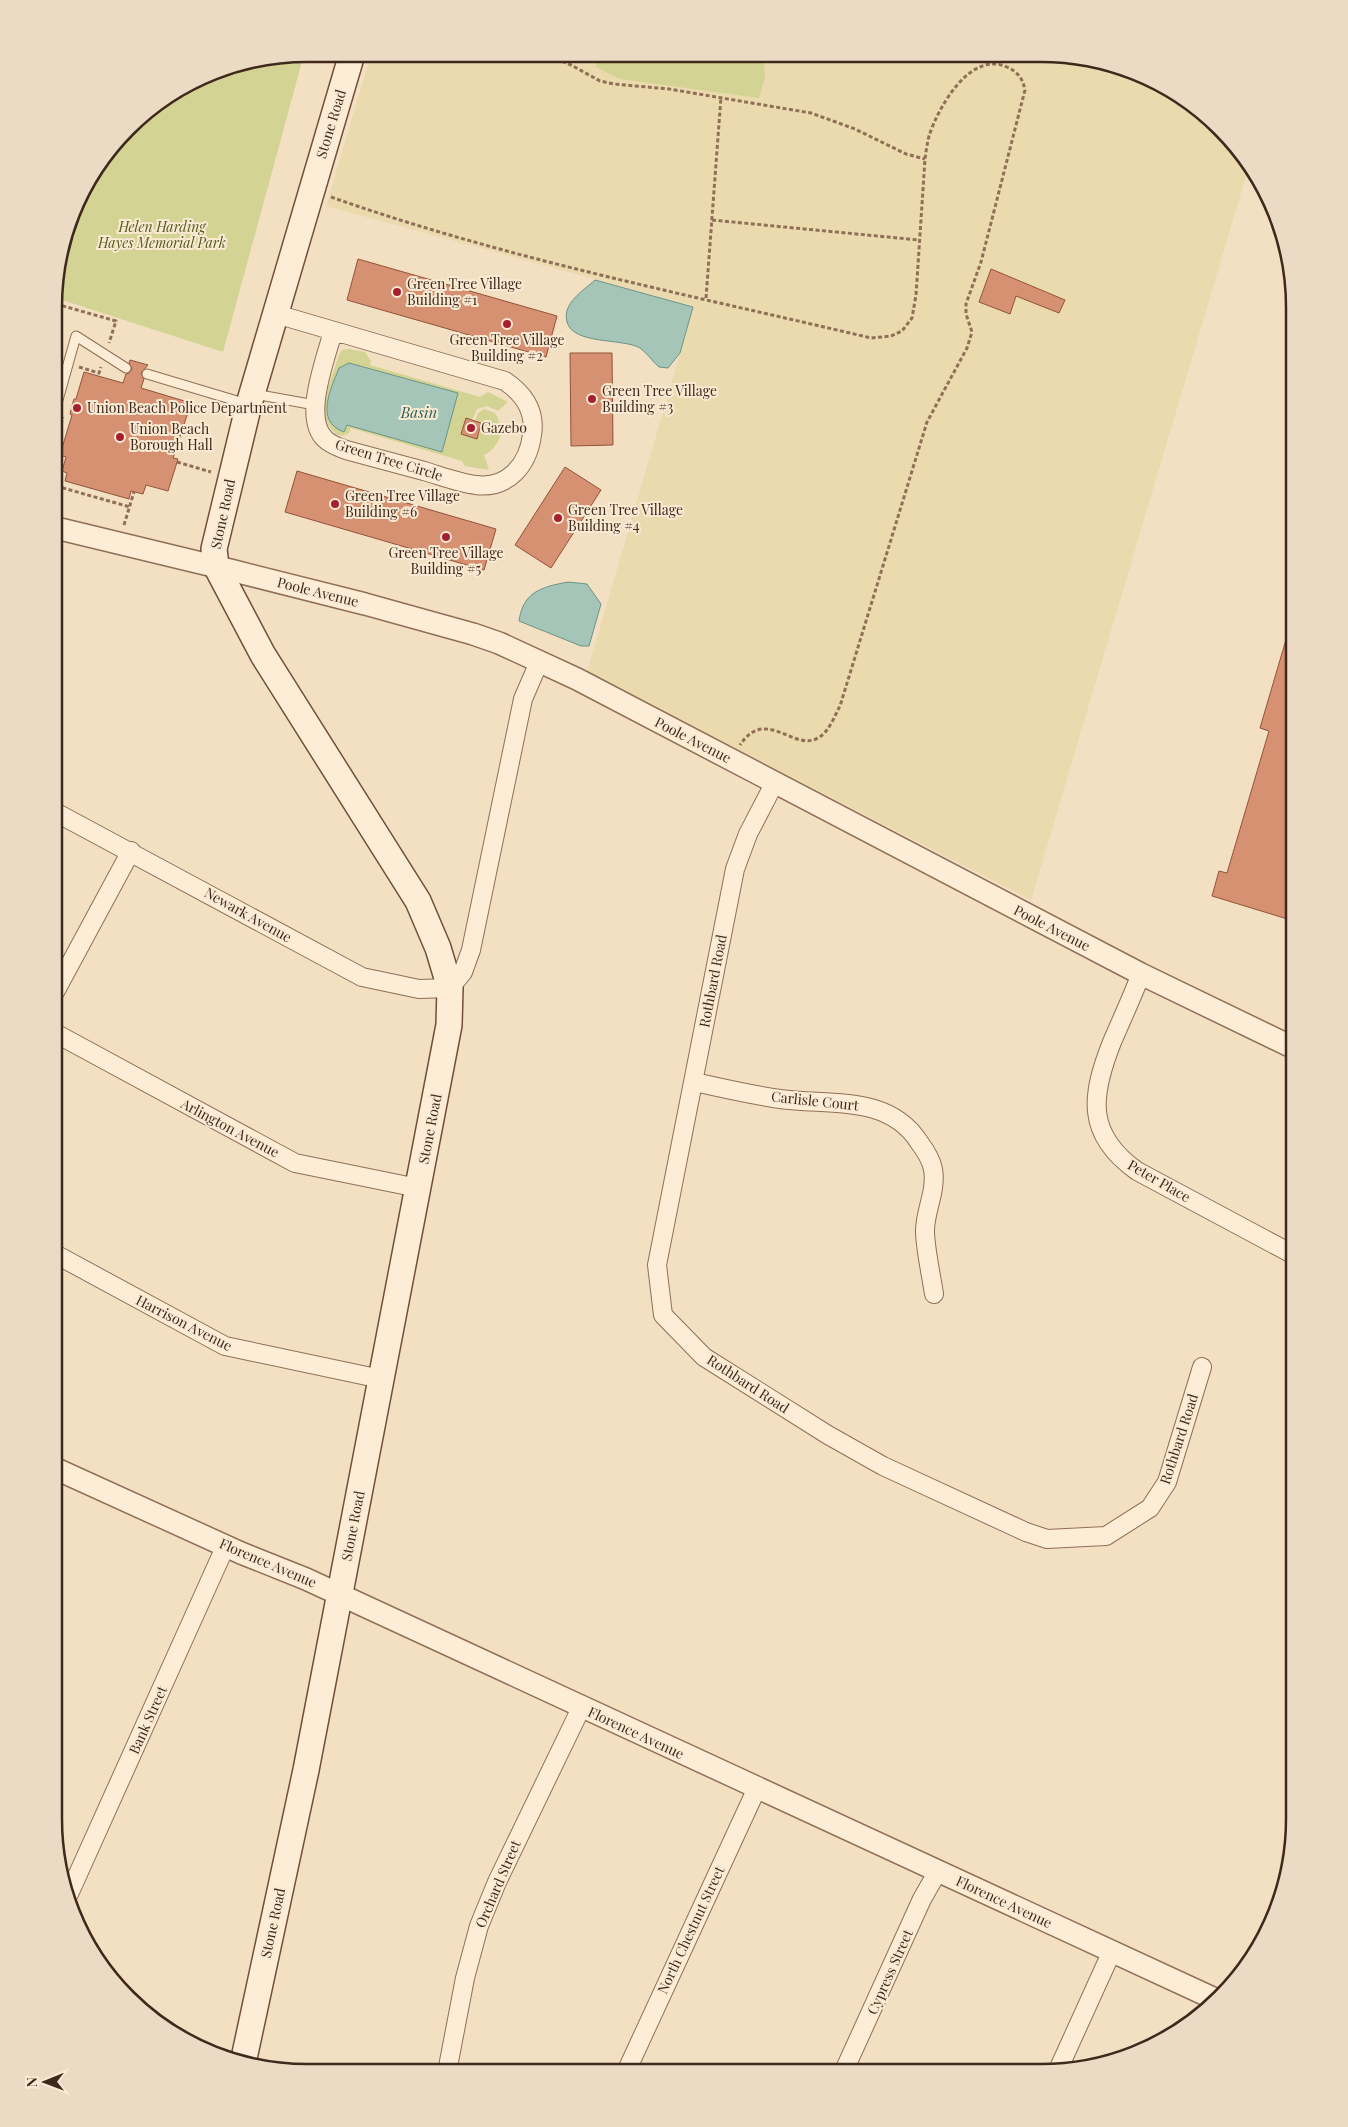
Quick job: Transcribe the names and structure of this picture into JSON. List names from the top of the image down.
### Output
{
  "streets": {
    "main road": ["Stone Road"],
    "street": [
      "Green Tree Circle",
      "Poole Avenue",
      "Newark Avenue",
      "Rothbard Road",
      "Carlisle Court",
      "Arlington Avenue",
      "Peter Place",
      "Harrison Avenue",
      "Florence Avenue",
      "Bank Street",
      "Orchard Street",
      "North Chestnut Street",
      "Cypress Street"
    ]
  },
  "crossings": [
    ["Stone Road", "Green Tree Circle"],
    ["Stone Road", "Poole Avenue"],
    ["Stone Road", "Newark Avenue"],
    ["Stone Road", "Arlington Avenue"],
    ["Stone Road", "Harrison Avenue"],
    ["Stone Road", "Florence Avenue"],
    ["Poole Avenue", "Rothbard Road"],
    ["Poole Avenue", "Peter Place"],
    ["Rothbard Road", "Carlisle Court"],
    ["Florence Avenue", "Bank Street"],
    ["Florence Avenue", "Orchard Street"],
    ["Florence Avenue", "North Chestnut Street"],
    ["Florence Avenue", "Cypress Street"]
  ],
  "water": ["Basin"],
  "parks": ["Helen Harding Hayes Memorial Park"],
  "places": [
    "Green Tree Village Building #1",
    "Green Tree Village Building #2",
    "Green Tree Village Building #3",
    "Union Beach Police Department",
    "Gazebo",
    "Union Beach Borough Hall",
    "Green Tree Village Building #6",
    "Green Tree Village Building #4",
    "Green Tree Village Building #5"
  ],
  "north": "left"
}
